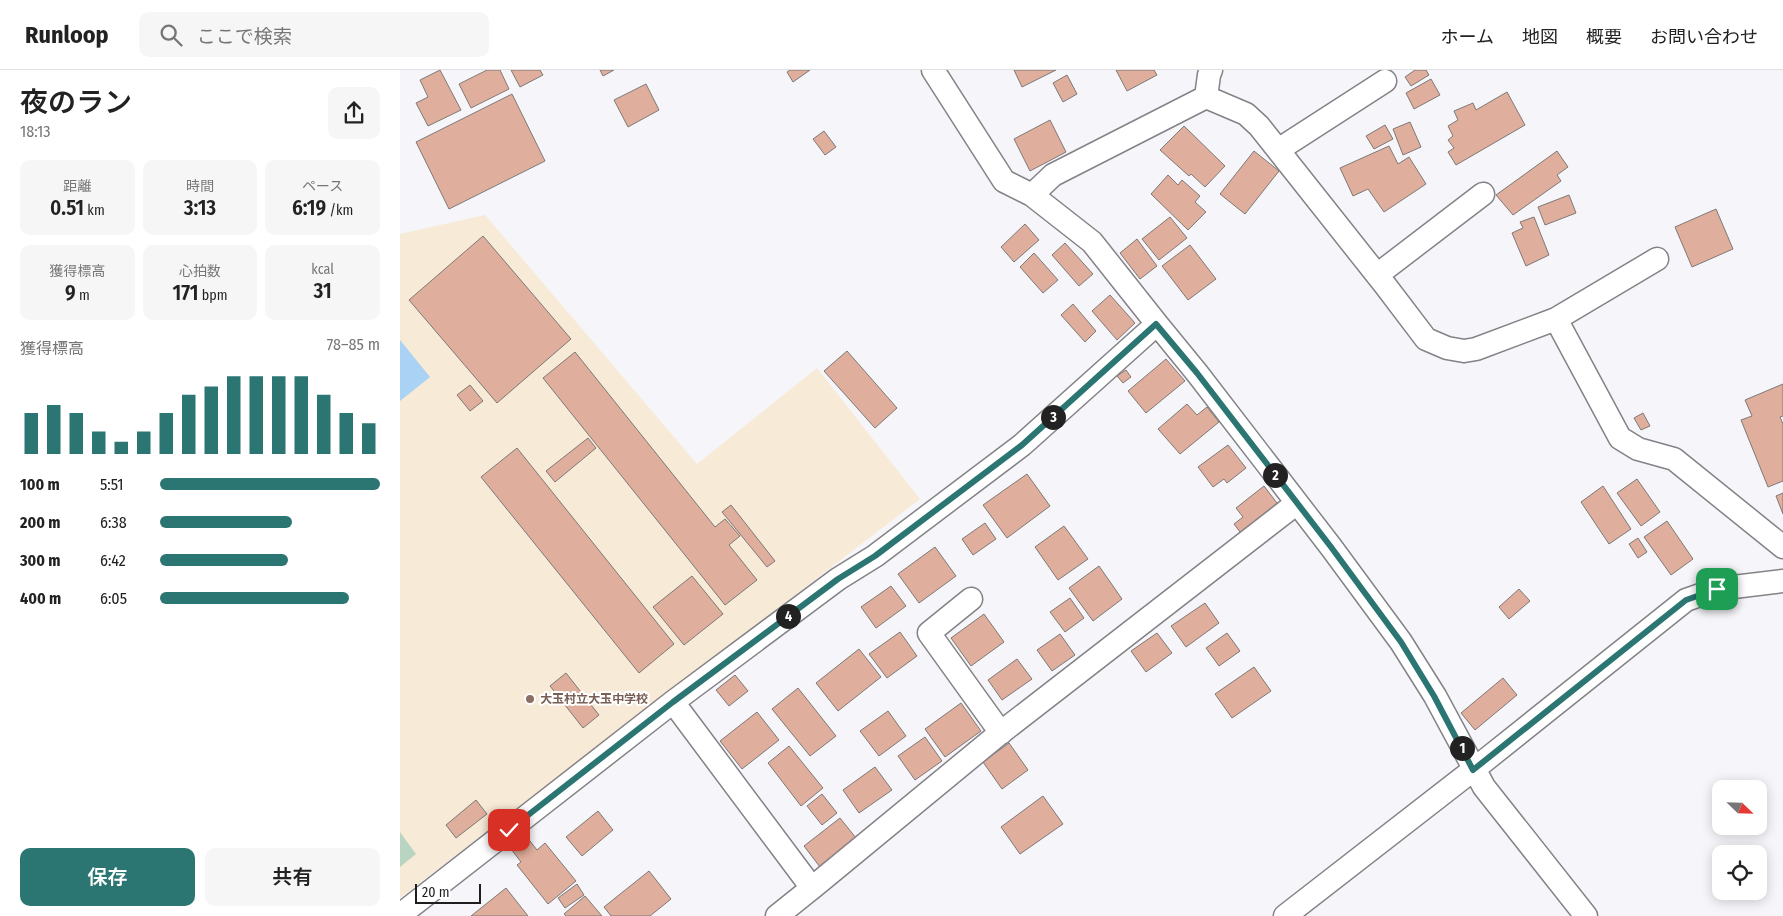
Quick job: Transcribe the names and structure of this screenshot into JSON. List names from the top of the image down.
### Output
{
  "places": ["大玉村立大玉中学校"],
  "scale_bar": "20 m",
  "north": "bottom right",
  "page": {
    "header": "Runloop",
    "search": "ここで検索",
    "nav": [
      "ホーム",
      "地図",
      "概要",
      "お問い合わせ"
    ],
    "heading": ["夜のラン", "18:13"],
    "stats": [
      ["距離", "0.51 km"],
      ["時間", "3:13"],
      ["ペース", "6:19 /km"],
      ["獲得標高", "9 m"],
      ["心拍数", "171 bpm"],
      ["kcal", "31"]
    ],
    "chart": ["獲得標高", "78–85 m"],
    "pins": [
      "3",
      "2",
      "4",
      "1"
    ],
    "list": [
      {
        "name": "100 m",
        "note": "5:51"
      },
      {
        "name": "200 m",
        "note": "6:38"
      },
      {
        "name": "300 m",
        "note": "6:42"
      },
      {
        "name": "400 m",
        "note": "6:05"
      }
    ],
    "buttons": ["保存", "共有"],
    "scale": "20 m"
  }
}
